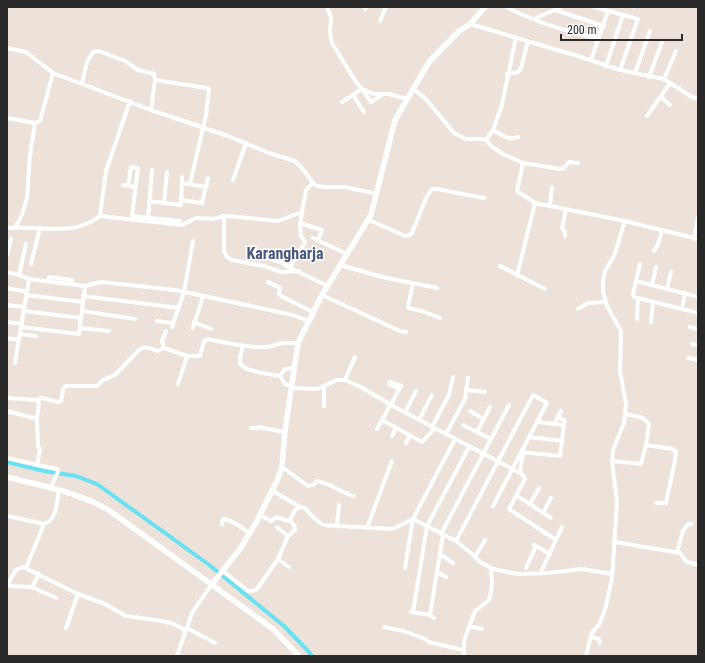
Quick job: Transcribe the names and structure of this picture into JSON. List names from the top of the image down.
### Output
{
  "districts": ["Karangharja"],
  "scale_bar": "200 m"
}
